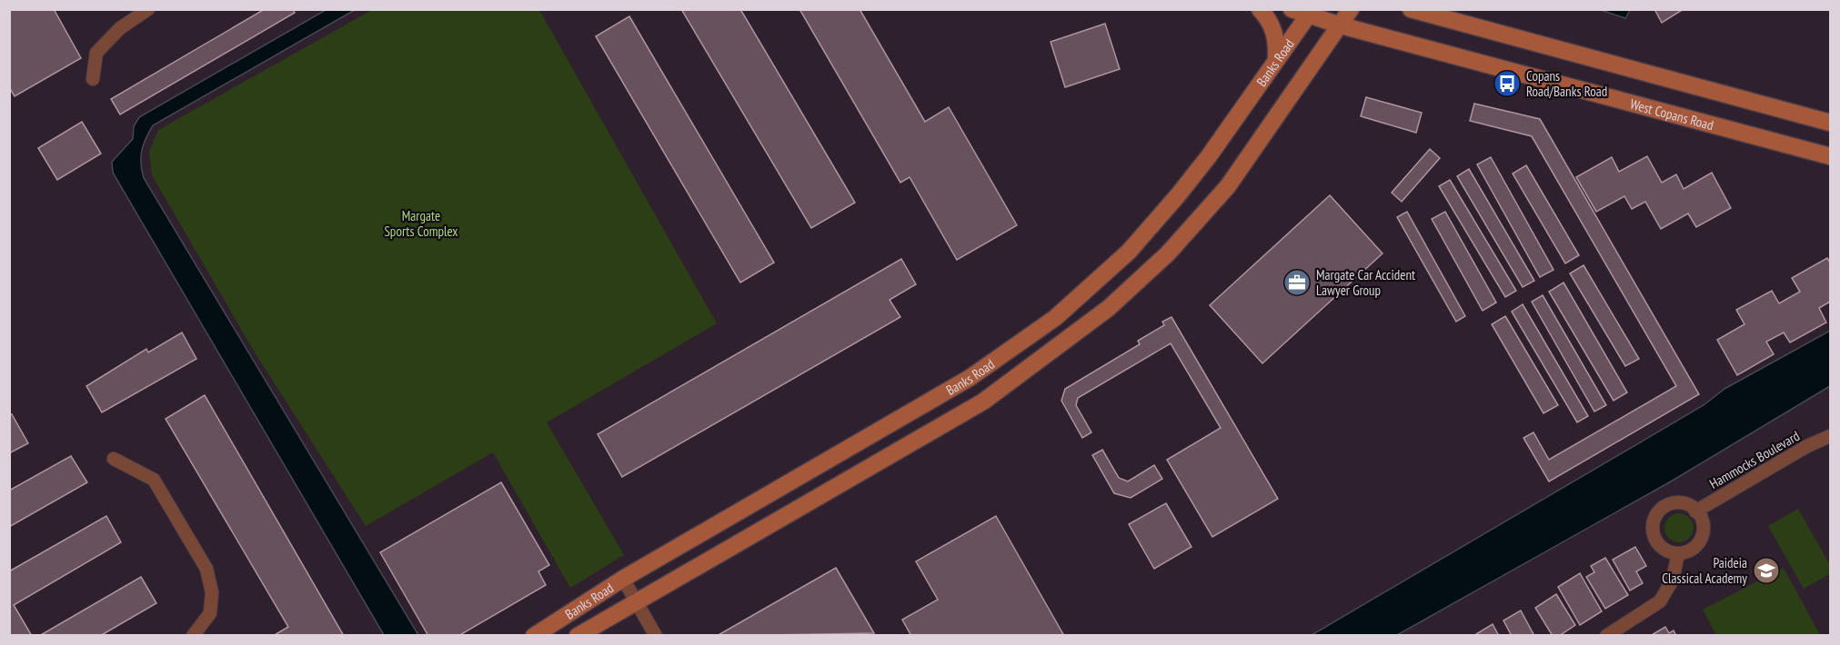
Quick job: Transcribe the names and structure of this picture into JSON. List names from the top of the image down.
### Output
{
  "streets": {
    "street": ["Banks Road", "West Copans Road", "Hammocks Boulevard"]
  },
  "crossings": [
    ["Banks Road", "West Copans Road"]
  ],
  "parks": ["Margate Sports Complex"],
  "places": {
    "bus stop": ["Copans Road/Banks Road"],
    "office": ["Margate Car Accident Lawyer Group"],
    "school or university": ["Paideia Classical Academy"]
  }
}
